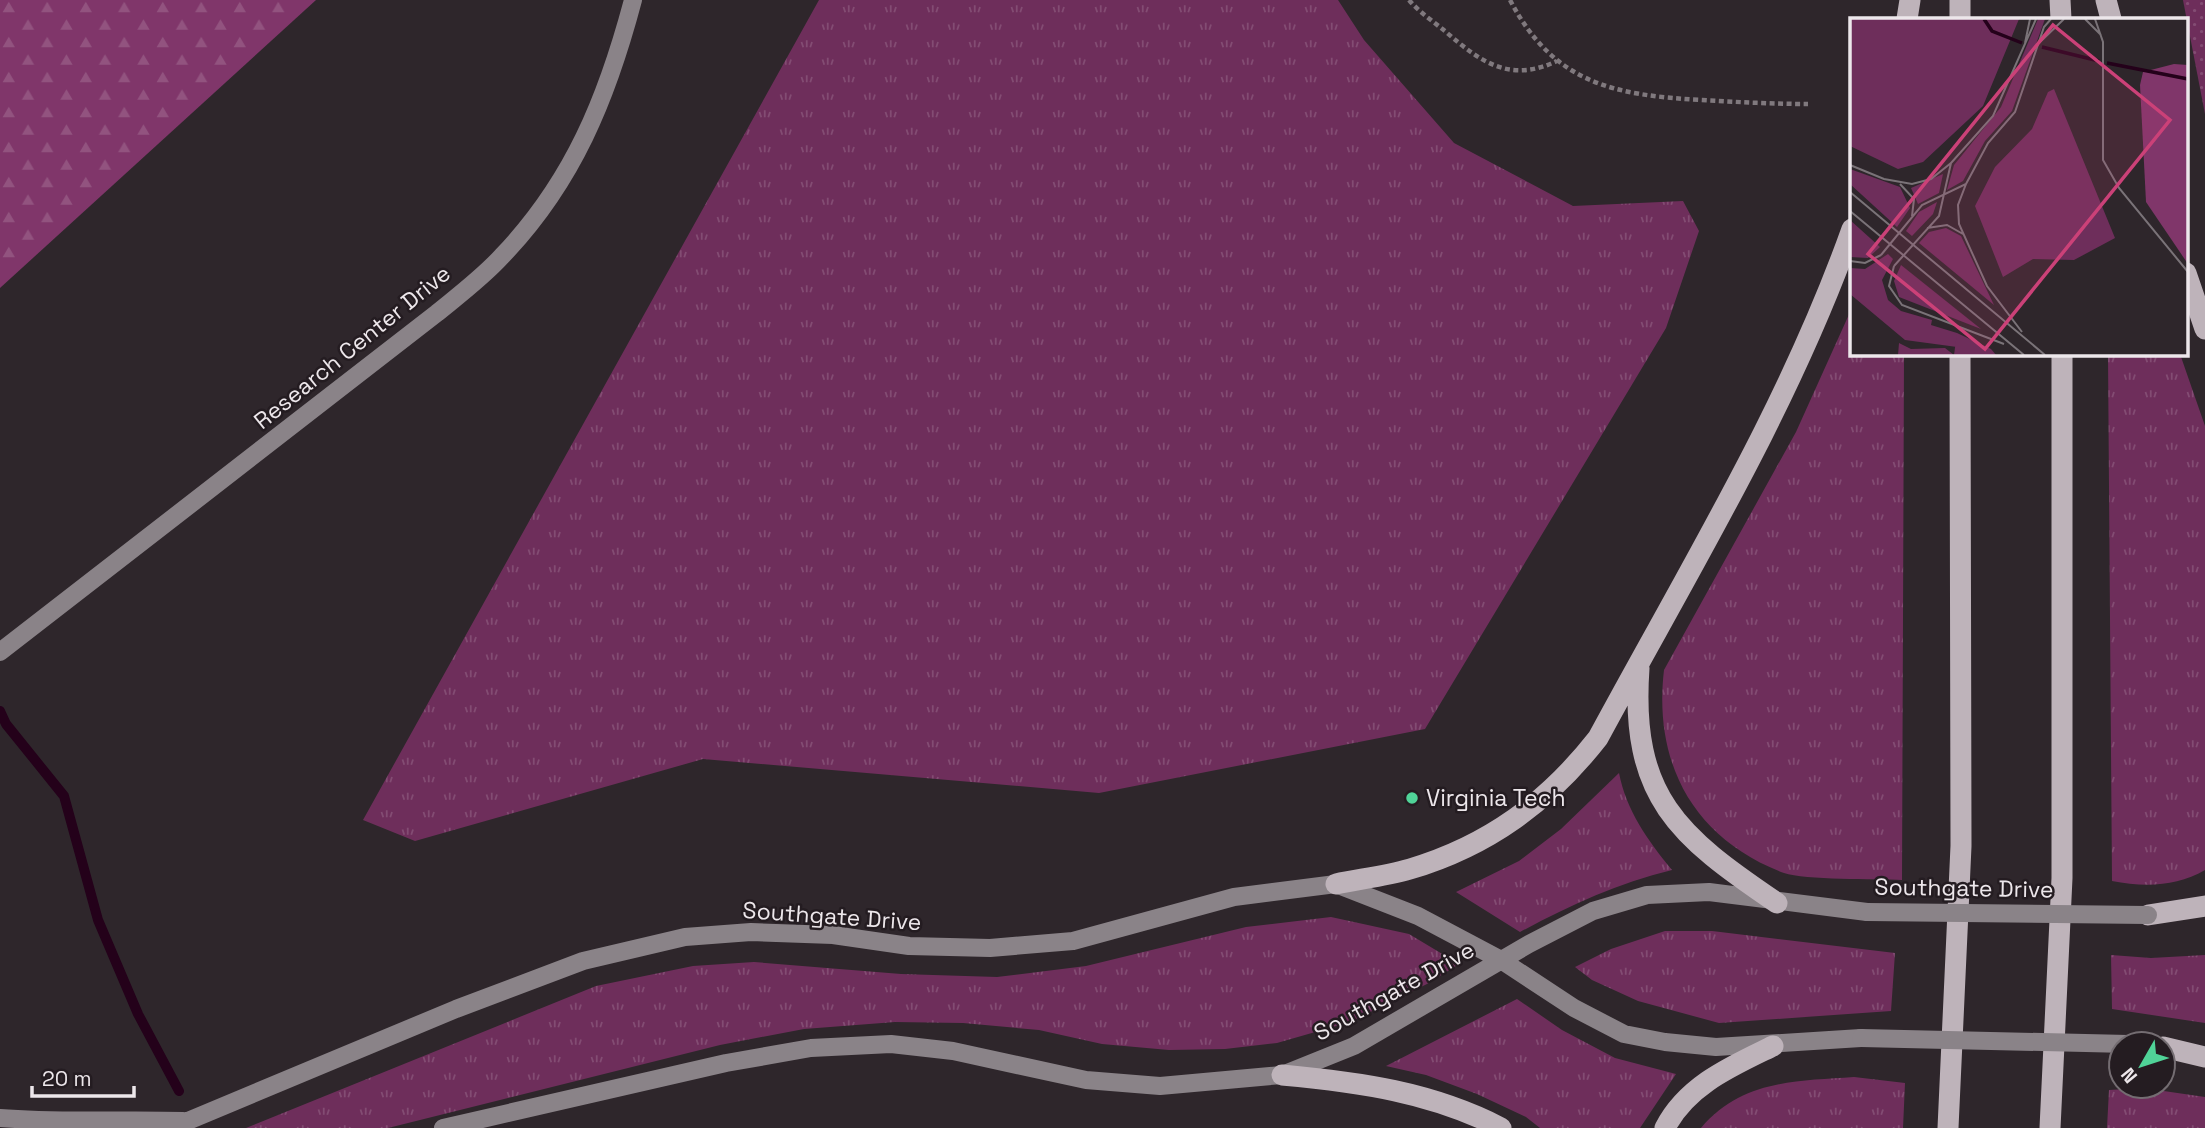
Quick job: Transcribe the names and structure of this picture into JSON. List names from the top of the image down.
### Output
{
  "streets": {
    "main road": ["Research Center Drive", "Southgate Drive"]
  },
  "places": ["Virginia Tech"],
  "scale_bar": "20 m",
  "north": "bottom left"
}
